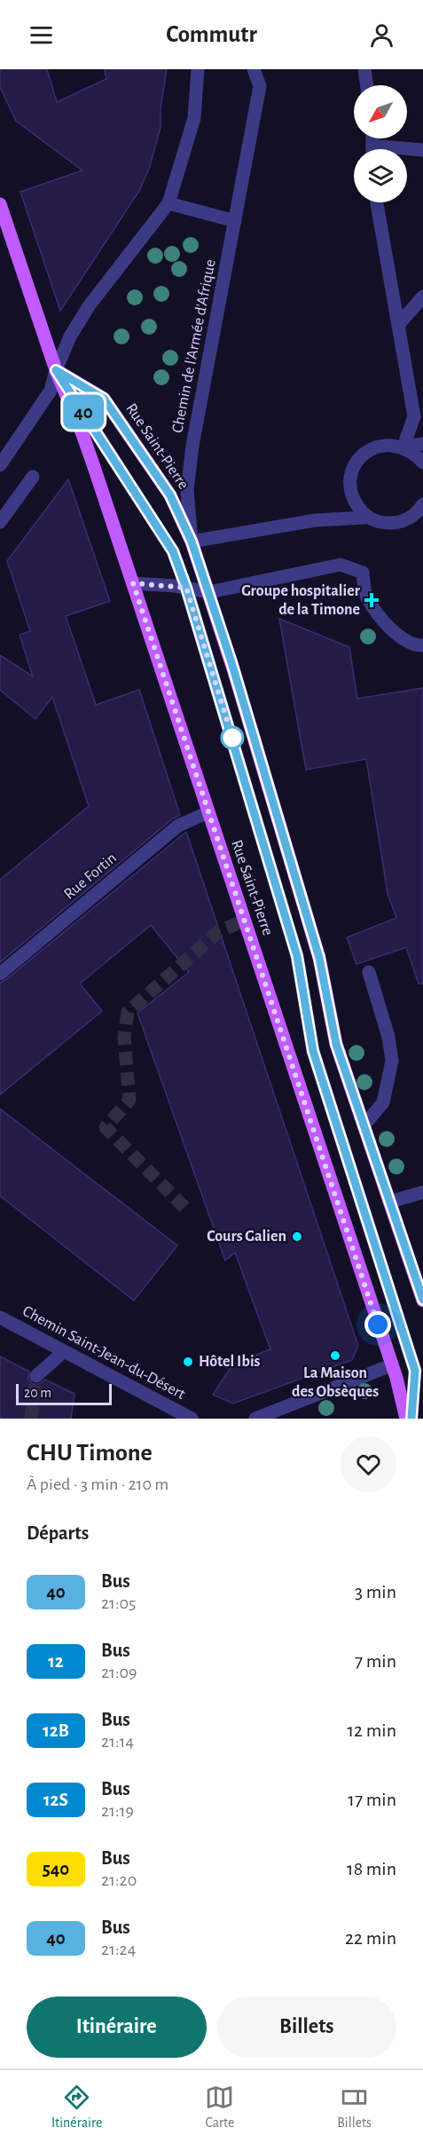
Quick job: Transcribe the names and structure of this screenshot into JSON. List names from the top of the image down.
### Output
{
  "streets": {
    "main road": ["Rue Saint-Pierre"],
    "street": ["Chemin de l'Armée d'Afrique", "Rue Fortin", "Chemin Saint-Jean-du-Désert"]
  },
  "crossings": [
    ["Chemin de l'Armée d'Afrique", "Rue Saint-Pierre"],
    ["Rue Saint-Pierre", "Rue Fortin"]
  ],
  "places": {
    "health": ["Groupe hospitalier de la Timone"],
    "other": ["Cours Galien", "La Maison des Obsèques", "Hôtel Ibis"]
  },
  "lines": ["bus line 40"],
  "scale_bar": "20 m",
  "north": "bottom left",
  "page": {
    "header": "Commutr",
    "on_map": "40",
    "scale": "20 m",
    "heading": [
      ["CHU Timone", "À pied · 3 min · 210 m"],
      "Départs"
    ],
    "list": [
      {
        "mark": "40",
        "name": "Bus",
        "note": "21:05",
        "value": "3 min"
      },
      {
        "mark": "12",
        "name": "Bus",
        "note": "21:09",
        "value": "7 min"
      },
      {
        "mark": "12B",
        "name": "Bus",
        "note": "21:14",
        "value": "12 min"
      },
      {
        "mark": "12S",
        "name": "Bus",
        "note": "21:19",
        "value": "17 min"
      },
      {
        "mark": "540",
        "name": "Bus",
        "note": "21:20",
        "value": "18 min"
      },
      {
        "mark": "40",
        "name": "Bus",
        "note": "21:24",
        "value": "22 min"
      }
    ],
    "buttons": ["Itinéraire", "Billets"],
    "tabs": ["Itinéraire", "Carte", "Billets"]
  }
}
